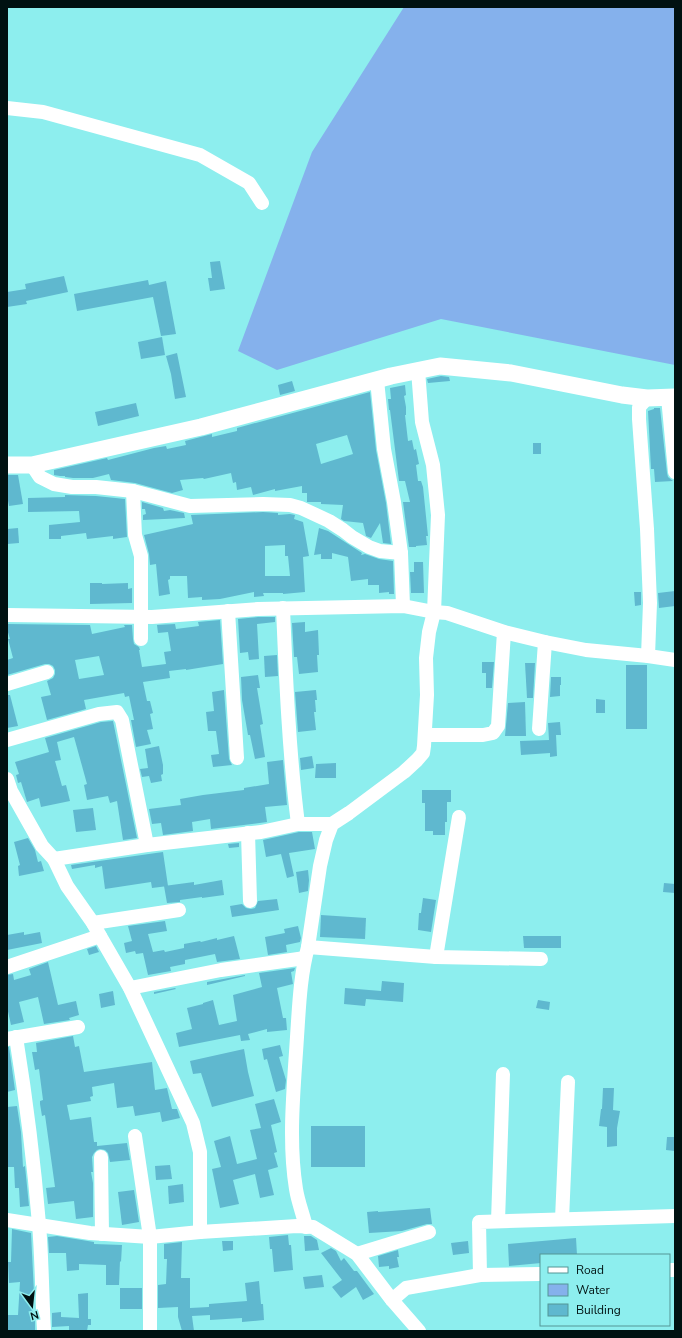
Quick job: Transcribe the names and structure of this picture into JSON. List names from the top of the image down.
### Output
{
  "legend": ["Road", "Water", "Building"],
  "north": "bottom"
}
